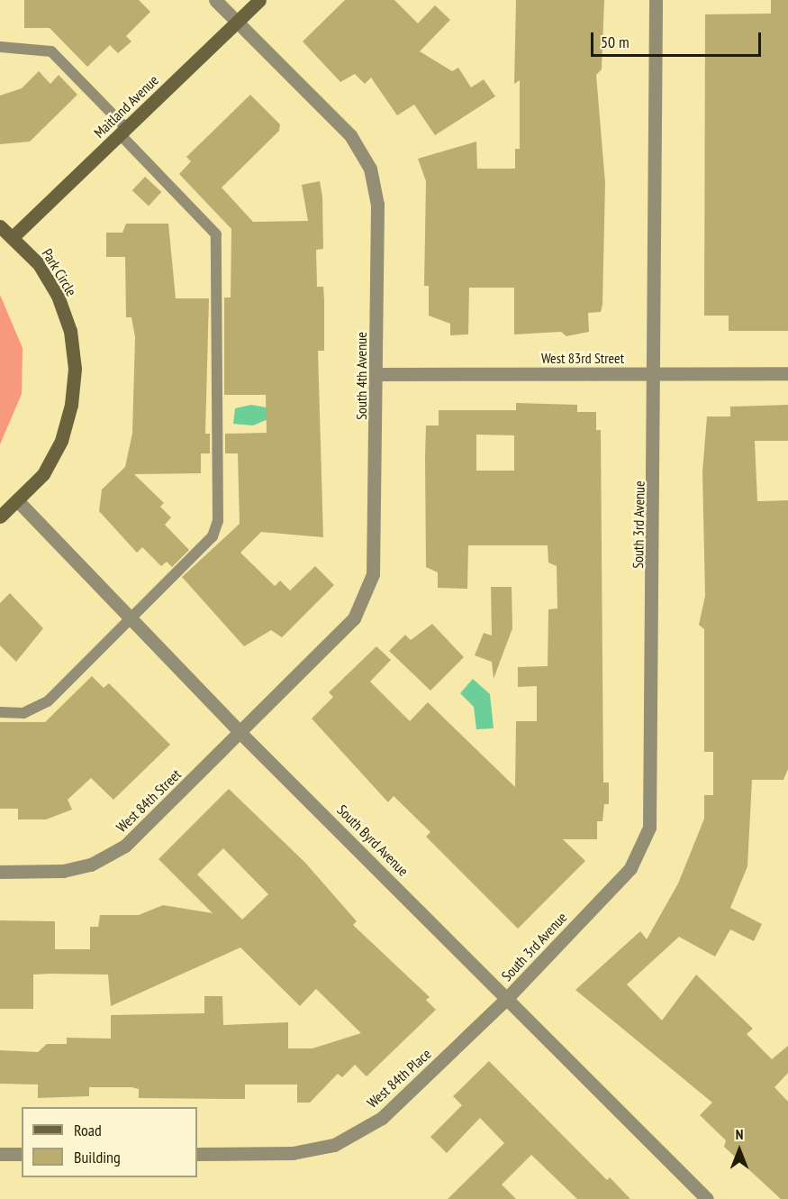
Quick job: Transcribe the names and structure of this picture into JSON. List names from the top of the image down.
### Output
{
  "streets": {
    "street": [
      "Maitland Avenue",
      "Park Circle",
      "West 83rd Street",
      "South 4th Avenue",
      "South 3rd Avenue",
      "West 84th Street",
      "South Byrd Avenue",
      "West 84th Place"
    ]
  },
  "crossings": [
    ["Maitland Avenue", "Park Circle"],
    ["Maitland Avenue", "South 4th Avenue"],
    ["Park Circle", "South Byrd Avenue"],
    ["West 83rd Street", "South 4th Avenue"],
    ["West 83rd Street", "South 3rd Avenue"],
    ["South 4th Avenue", "West 84th Street"],
    ["South 4th Avenue", "South Byrd Avenue"],
    ["South 3rd Avenue", "South Byrd Avenue"],
    ["South 3rd Avenue", "West 84th Place"],
    ["West 84th Street", "South Byrd Avenue"],
    ["South Byrd Avenue", "West 84th Place"]
  ],
  "legend": ["Road", "Building"],
  "scale_bar": "50 m",
  "north": "top"
}
